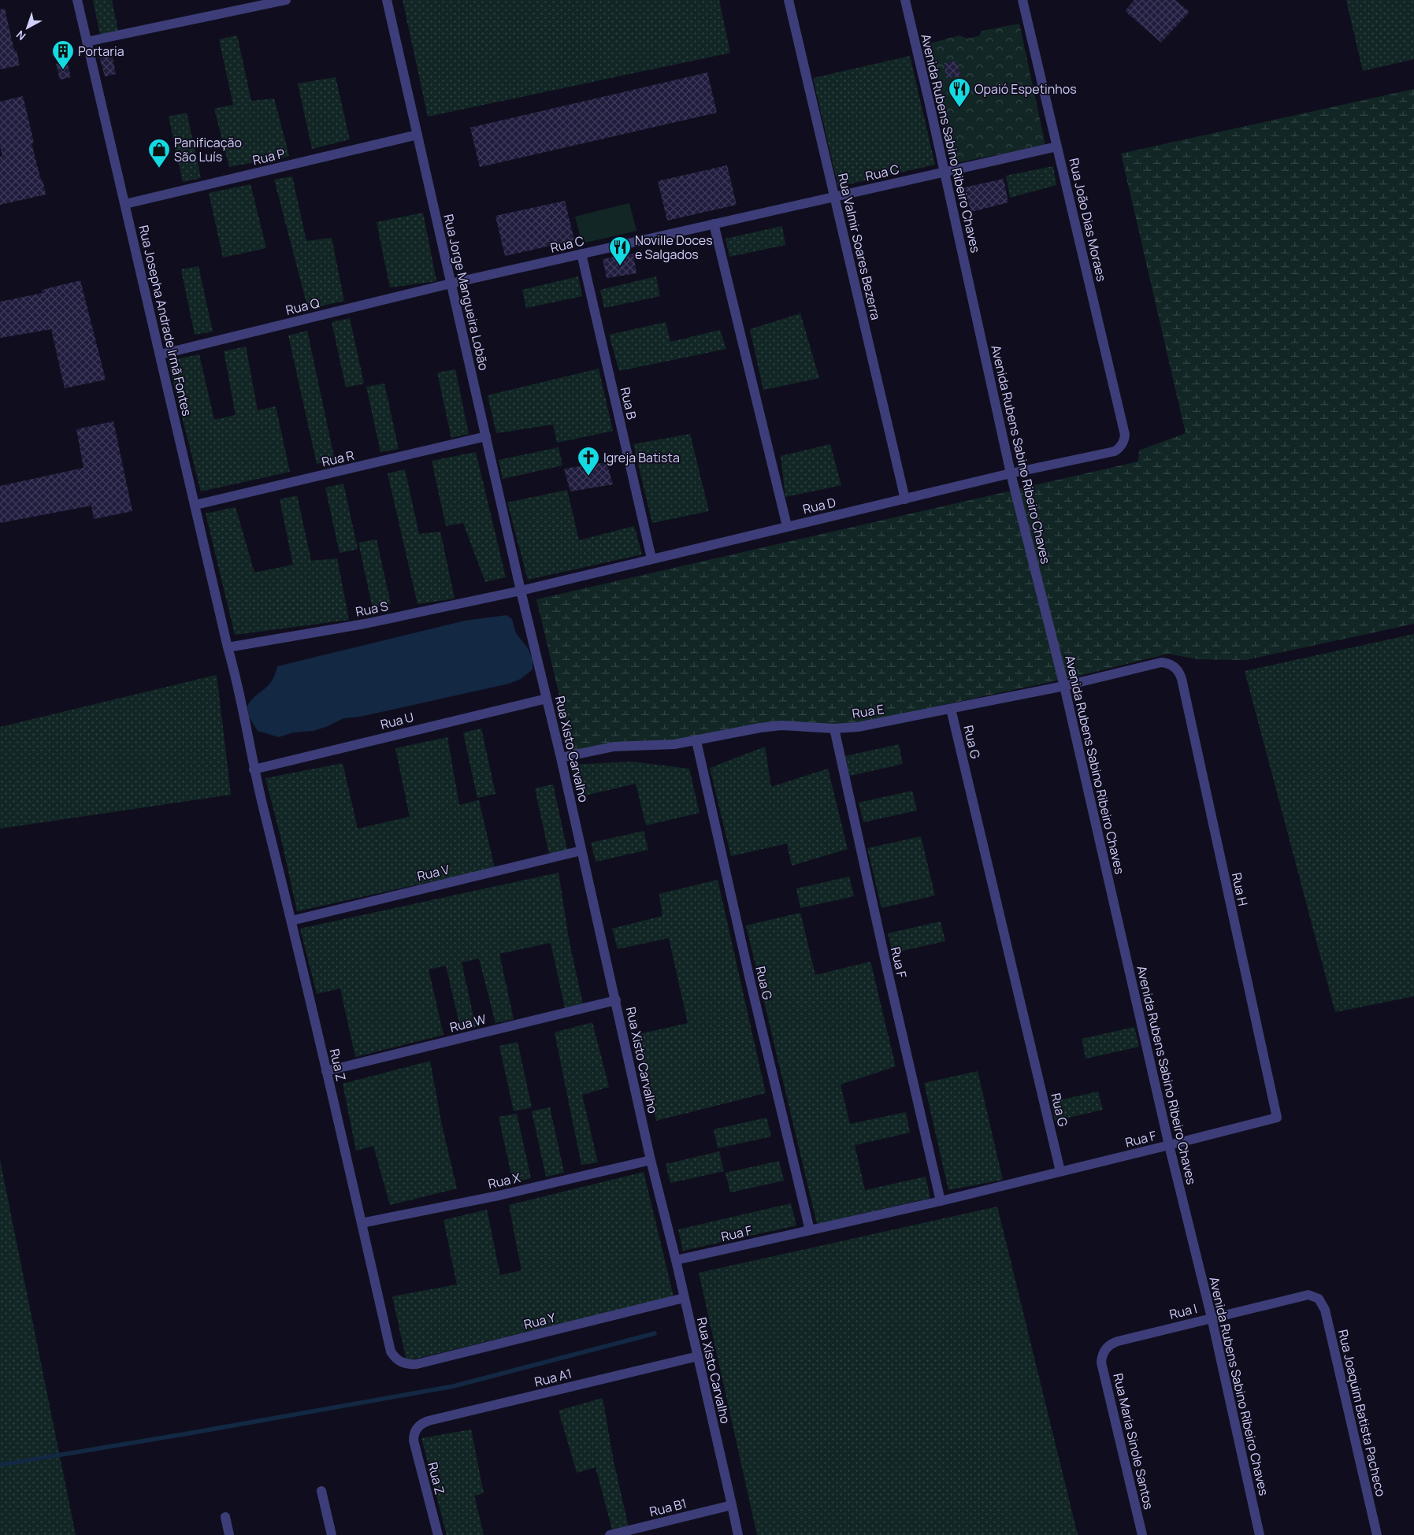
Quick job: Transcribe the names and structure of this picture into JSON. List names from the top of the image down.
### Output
{
  "streets": {
    "street": [
      "Avenida Rubens Sabino Ribeiro Chaves",
      "Rua P",
      "Rua C",
      "Rua João Dias Moraes",
      "Rua Valmir Soares Bezerra",
      "Rua Jorge Mangueira Lobão",
      "Rua Q",
      "Rua Josepha Andrade Irmã Fontes",
      "Rua B",
      "Rua R",
      "Rua D",
      "Rua S",
      "Rua E",
      "Rua U",
      "Rua G",
      "Rua Xisto Carvalho",
      "Rua V",
      "Rua H",
      "Rua F",
      "Rua W",
      "Rua Z",
      "Rua X",
      "Rua I",
      "Rua Y",
      "Rua A1",
      "Rua Joaquim Batista Pacheco",
      "Rua Maria Sinole Santos",
      "Rua B1"
    ]
  },
  "crossings": [
    ["Avenida Rubens Sabino Ribeiro Chaves", "Rua C"],
    ["Avenida Rubens Sabino Ribeiro Chaves", "Rua D"],
    ["Avenida Rubens Sabino Ribeiro Chaves", "Rua E"],
    ["Avenida Rubens Sabino Ribeiro Chaves", "Rua F"],
    ["Avenida Rubens Sabino Ribeiro Chaves", "Rua I"],
    ["Rua P", "Rua Jorge Mangueira Lobão"],
    ["Rua P", "Rua Josepha Andrade Irmã Fontes"],
    ["Rua C", "Rua João Dias Moraes"],
    ["Rua C", "Rua Valmir Soares Bezerra"],
    ["Rua C", "Rua Jorge Mangueira Lobão"],
    ["Rua C", "Rua Q"],
    ["Rua C", "Rua B"],
    ["Rua João Dias Moraes", "Rua D"],
    ["Rua Valmir Soares Bezerra", "Rua D"],
    ["Rua Jorge Mangueira Lobão", "Rua Q"],
    ["Rua Jorge Mangueira Lobão", "Rua R"],
    ["Rua Jorge Mangueira Lobão", "Rua D"],
    ["Rua Jorge Mangueira Lobão", "Rua S"],
    ["Rua Jorge Mangueira Lobão", "Rua Xisto Carvalho"],
    ["Rua Q", "Rua Josepha Andrade Irmã Fontes"],
    ["Rua Josepha Andrade Irmã Fontes", "Rua R"],
    ["Rua Josepha Andrade Irmã Fontes", "Rua S"],
    ["Rua Josepha Andrade Irmã Fontes", "Rua Z"],
    ["Rua B", "Rua D"],
    ["Rua D", "Rua S"],
    ["Rua D", "Rua Xisto Carvalho"],
    ["Rua S", "Rua Xisto Carvalho"],
    ["Rua E", "Rua G"],
    ["Rua E", "Rua Xisto Carvalho"],
    ["Rua E", "Rua H"],
    ["Rua E", "Rua F"],
    ["Rua U", "Rua Xisto Carvalho"],
    ["Rua U", "Rua Z"],
    ["Rua G", "Rua F"],
    ["Rua Xisto Carvalho", "Rua V"],
    ["Rua Xisto Carvalho", "Rua F"],
    ["Rua Xisto Carvalho", "Rua W"],
    ["Rua Xisto Carvalho", "Rua X"],
    ["Rua Xisto Carvalho", "Rua Y"],
    ["Rua Xisto Carvalho", "Rua A1"],
    ["Rua Xisto Carvalho", "Rua B1"],
    ["Rua V", "Rua Z"],
    ["Rua H", "Rua F"],
    ["Rua W", "Rua Z"],
    ["Rua Z", "Rua X"],
    ["Rua Z", "Rua Y"],
    ["Rua Z", "Rua A1"],
    ["Rua I", "Rua Joaquim Batista Pacheco"],
    ["Rua I", "Rua Maria Sinole Santos"]
  ],
  "places": {
    "building": ["Portaria"],
    "restaurant": ["Opaió Espetinhos", "Noville Doces e Salgados"],
    "shop": ["Panificação São Luís"],
    "church": ["Igreja Batista"]
  },
  "north": "bottom left"
}
